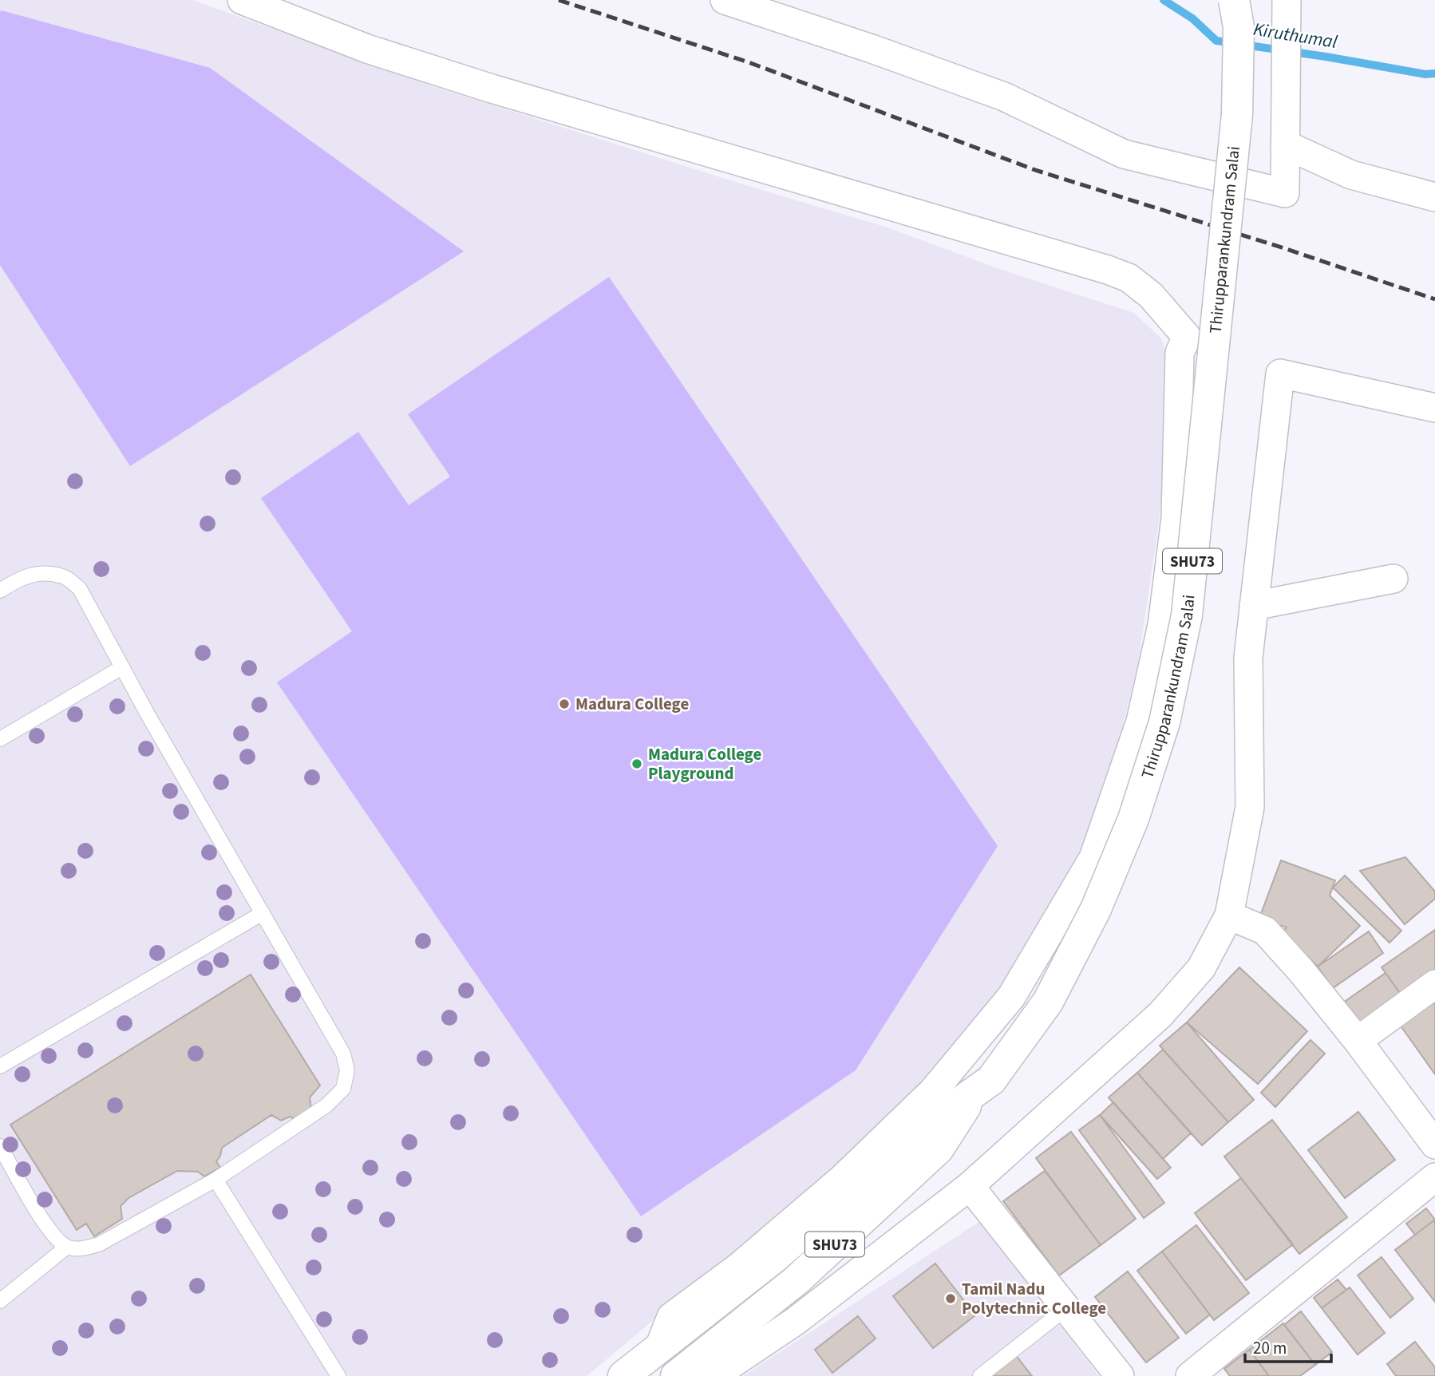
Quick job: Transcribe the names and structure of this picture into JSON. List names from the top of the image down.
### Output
{
  "streets": {
    "main road": ["Thirupparankundram Salai", "SHU73"]
  },
  "water": ["Kiruthumal"],
  "places": ["Madura College", "Madura College Playground", "Tamil Nadu Polytechnic College"],
  "scale_bar": "20 m"
}
